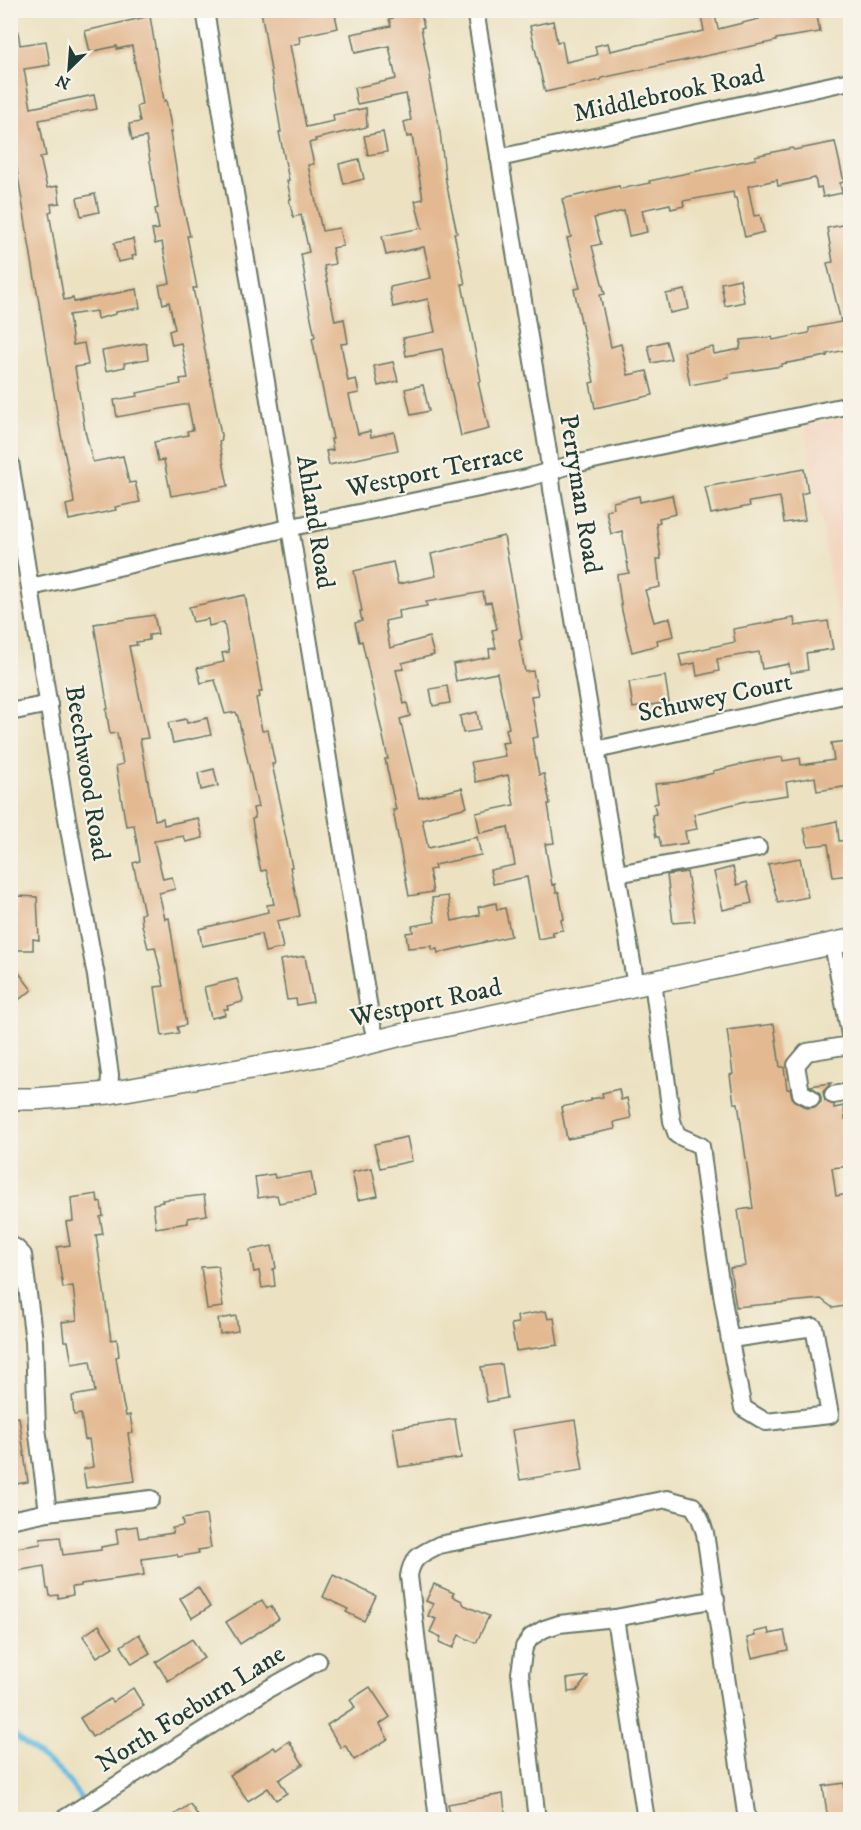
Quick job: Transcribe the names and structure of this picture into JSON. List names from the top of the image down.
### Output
{
  "streets": {
    "main road": ["Westport Road"],
    "street": [
      "Middlebrook Road",
      "Westport Terrace",
      "Perryman Road",
      "Ahland Road",
      "Schuwey Court",
      "Beechwood Road",
      "North Foeburn Lane"
    ]
  },
  "crossings": [
    ["Middlebrook Road", "Perryman Road"],
    ["Westport Terrace", "Perryman Road"],
    ["Westport Terrace", "Ahland Road"],
    ["Westport Terrace", "Beechwood Road"],
    ["Perryman Road", "Schuwey Court"],
    ["Perryman Road", "Westport Road"],
    ["Ahland Road", "Westport Road"],
    ["Beechwood Road", "Westport Road"]
  ],
  "north": "bottom left"
}
